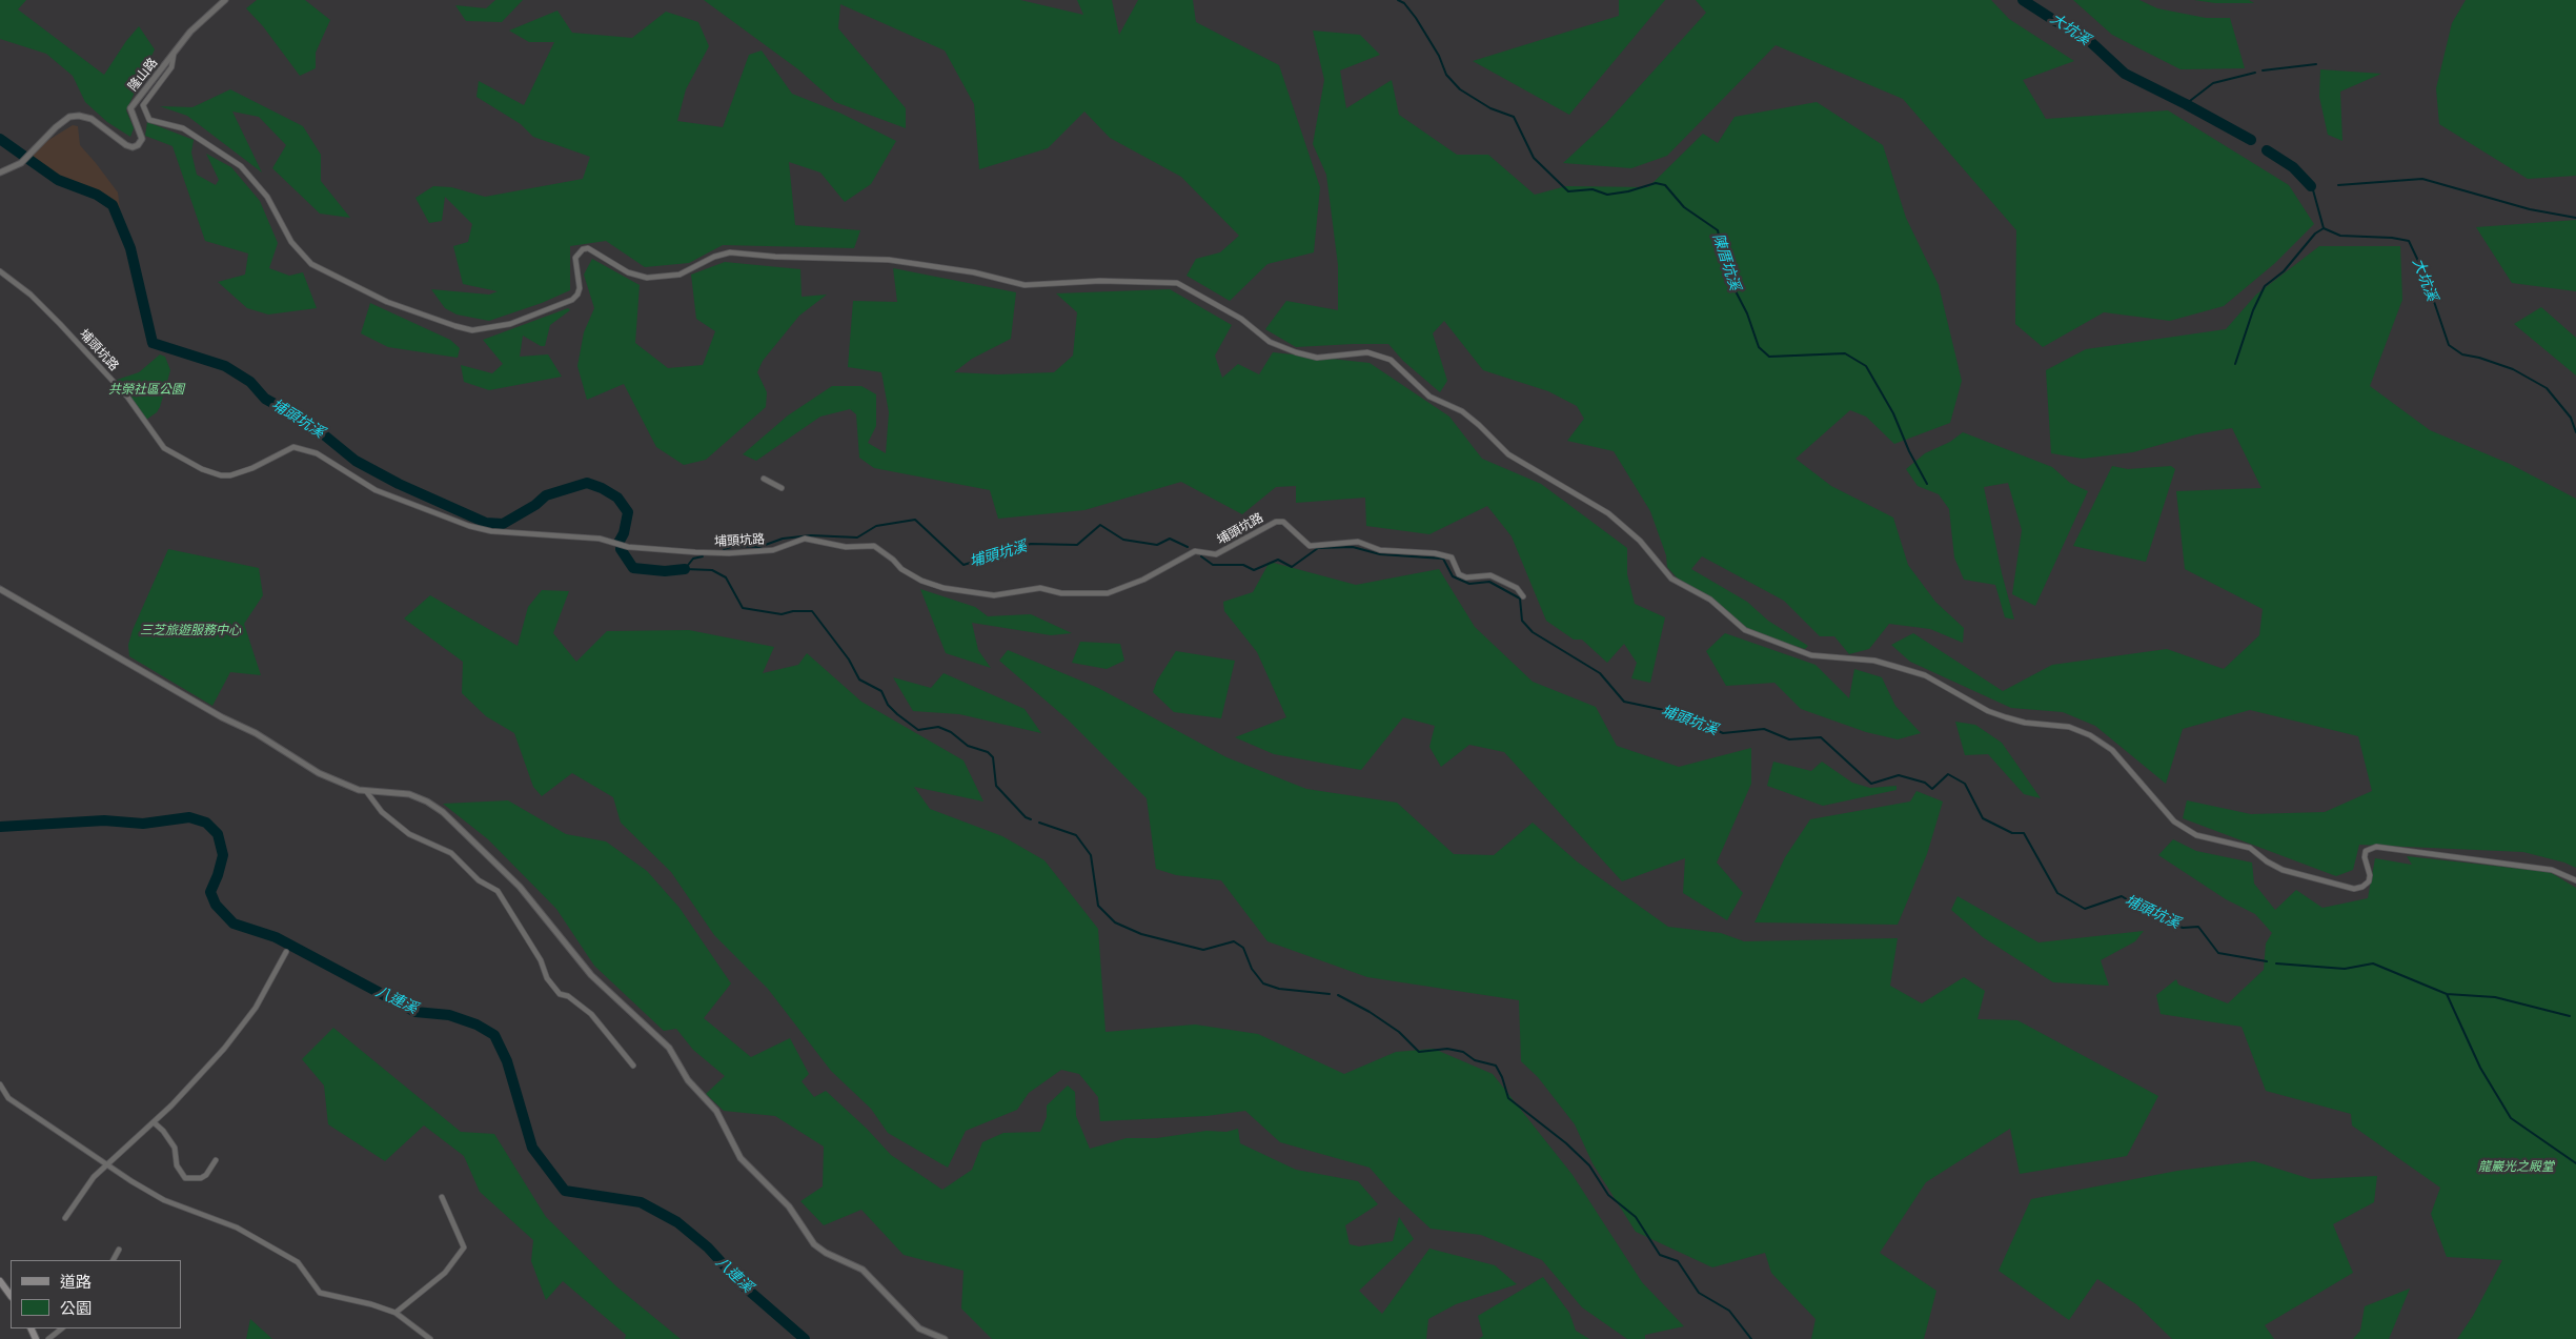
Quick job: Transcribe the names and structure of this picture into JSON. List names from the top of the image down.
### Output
{
  "streets": {
    "street": ["隆山路", "埔頭坑路"]
  },
  "water": [
    "大坑溪",
    "陳厝坑溪",
    "埔頭坑溪",
    "八連溪"
  ],
  "parks": ["共榮社區公園", "三芝旅遊服務中心", "龍巖光之殿堂"],
  "legend": ["道路", "公園"]
}
